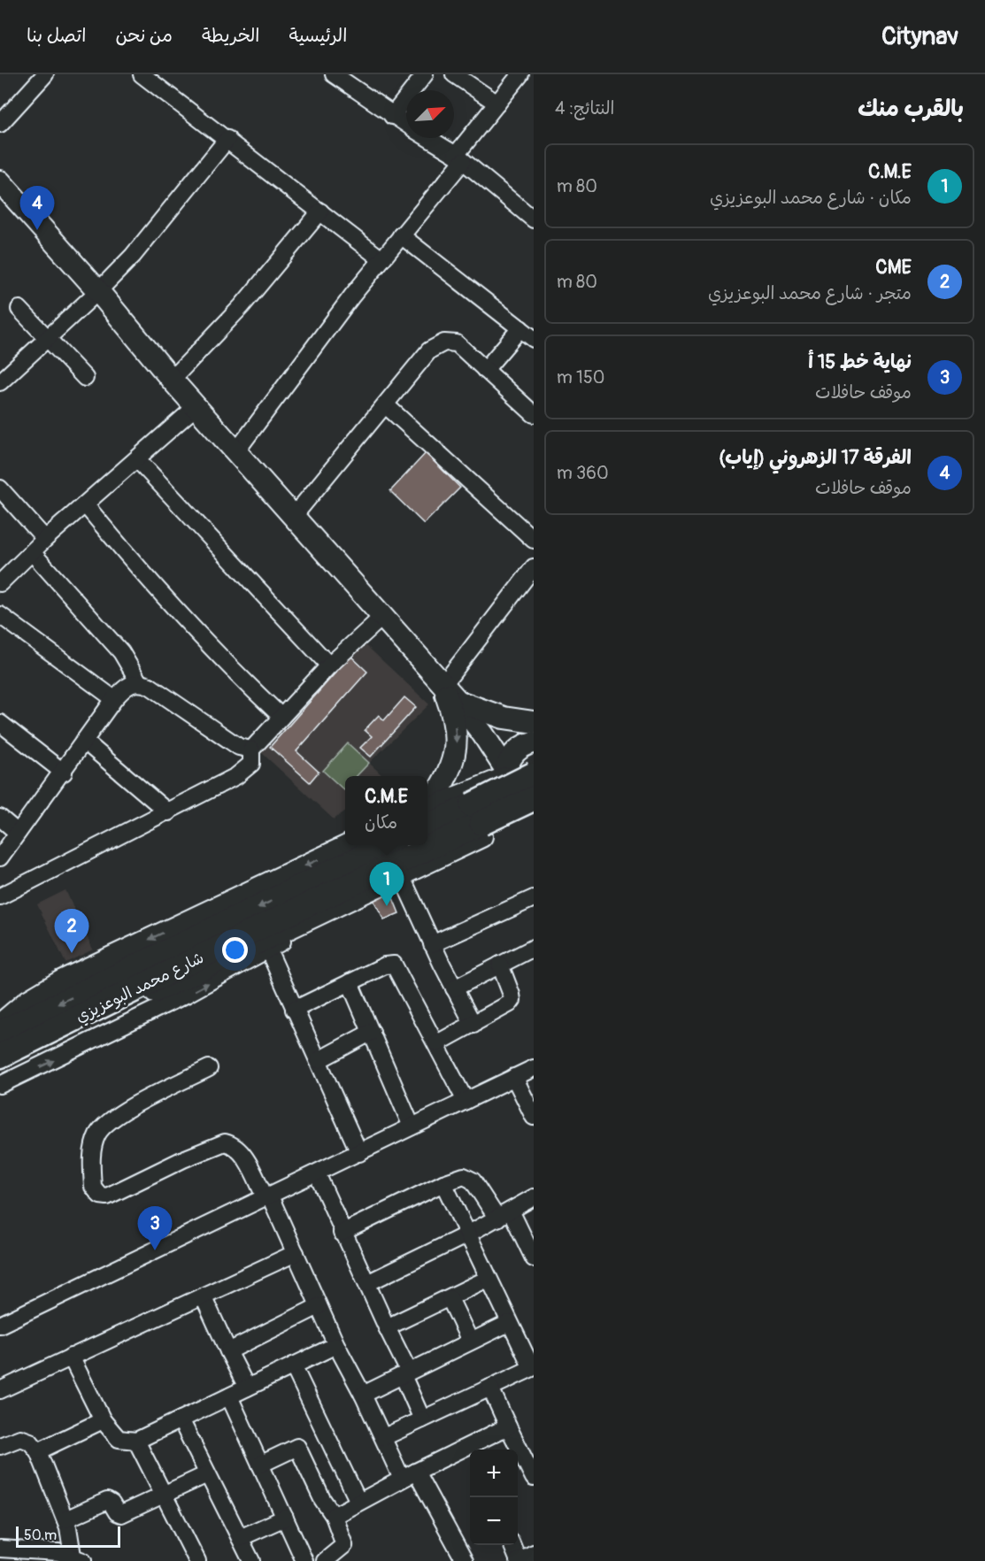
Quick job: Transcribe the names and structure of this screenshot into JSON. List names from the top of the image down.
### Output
{
  "streets": {
    "highway": ["شارع محمد البوعزيزي"]
  },
  "scale_bar": "50 m",
  "north": "top right",
  "page": {
    "header": "Citynav",
    "nav": [
      "الرئيسية",
      "الخريطة",
      "من نحن",
      "اتصل بنا"
    ],
    "heading": ["بالقرب منك", "النتائج: 4"],
    "list": [
      {
        "mark": "1",
        "name": "C.M.E",
        "note": "مكان · شارع محمد البوعزيزي",
        "value": "80 m"
      },
      {
        "mark": "2",
        "name": "CME",
        "note": "متجر · شارع محمد البوعزيزي",
        "value": "80 m"
      },
      {
        "mark": "3",
        "name": "نهاية خط 15 أ",
        "note": "موقف حافلات",
        "value": "150 m"
      },
      {
        "mark": "4",
        "name": "الفرقة 17 الزهروني (إياب)",
        "note": "موقف حافلات",
        "value": "360 m"
      }
    ],
    "pins": [
      "4",
      "1",
      "2",
      "3"
    ],
    "popup": ["C.M.E", "مكان"],
    "map_buttons": ["+", "−"],
    "scale": "50 m"
  }
}
